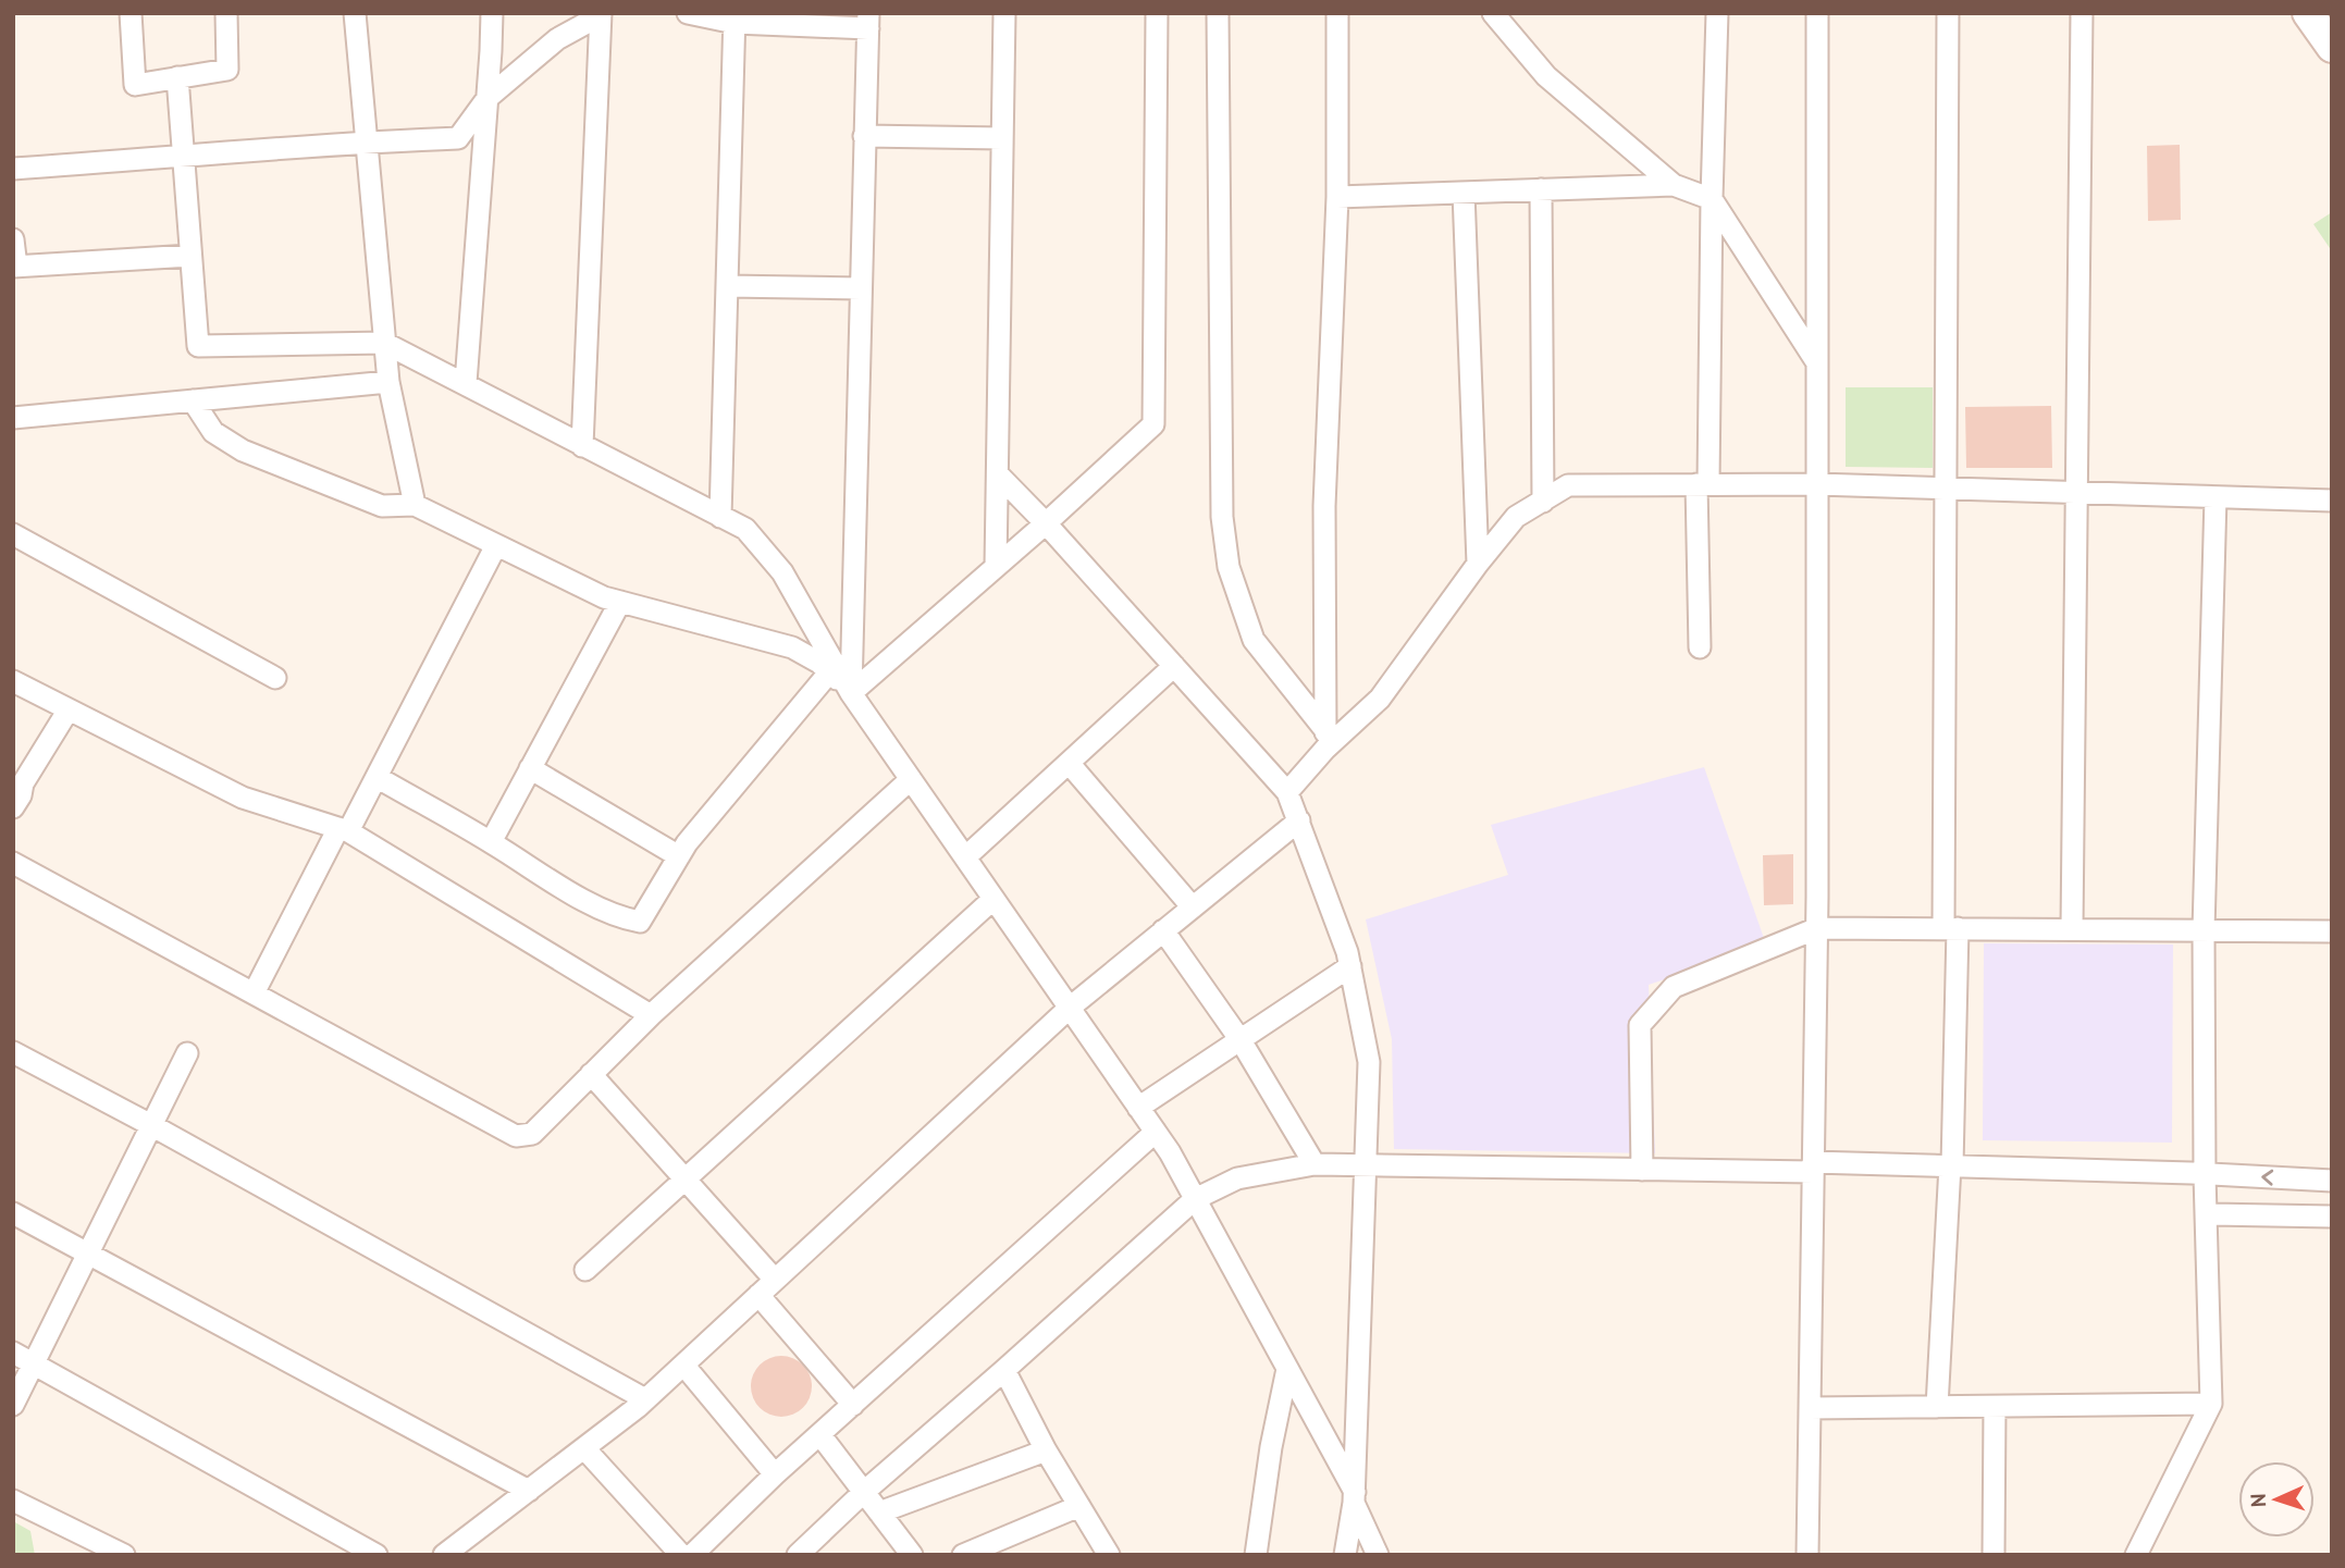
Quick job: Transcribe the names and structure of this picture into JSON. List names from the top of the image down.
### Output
{
  "north": "left"
}
